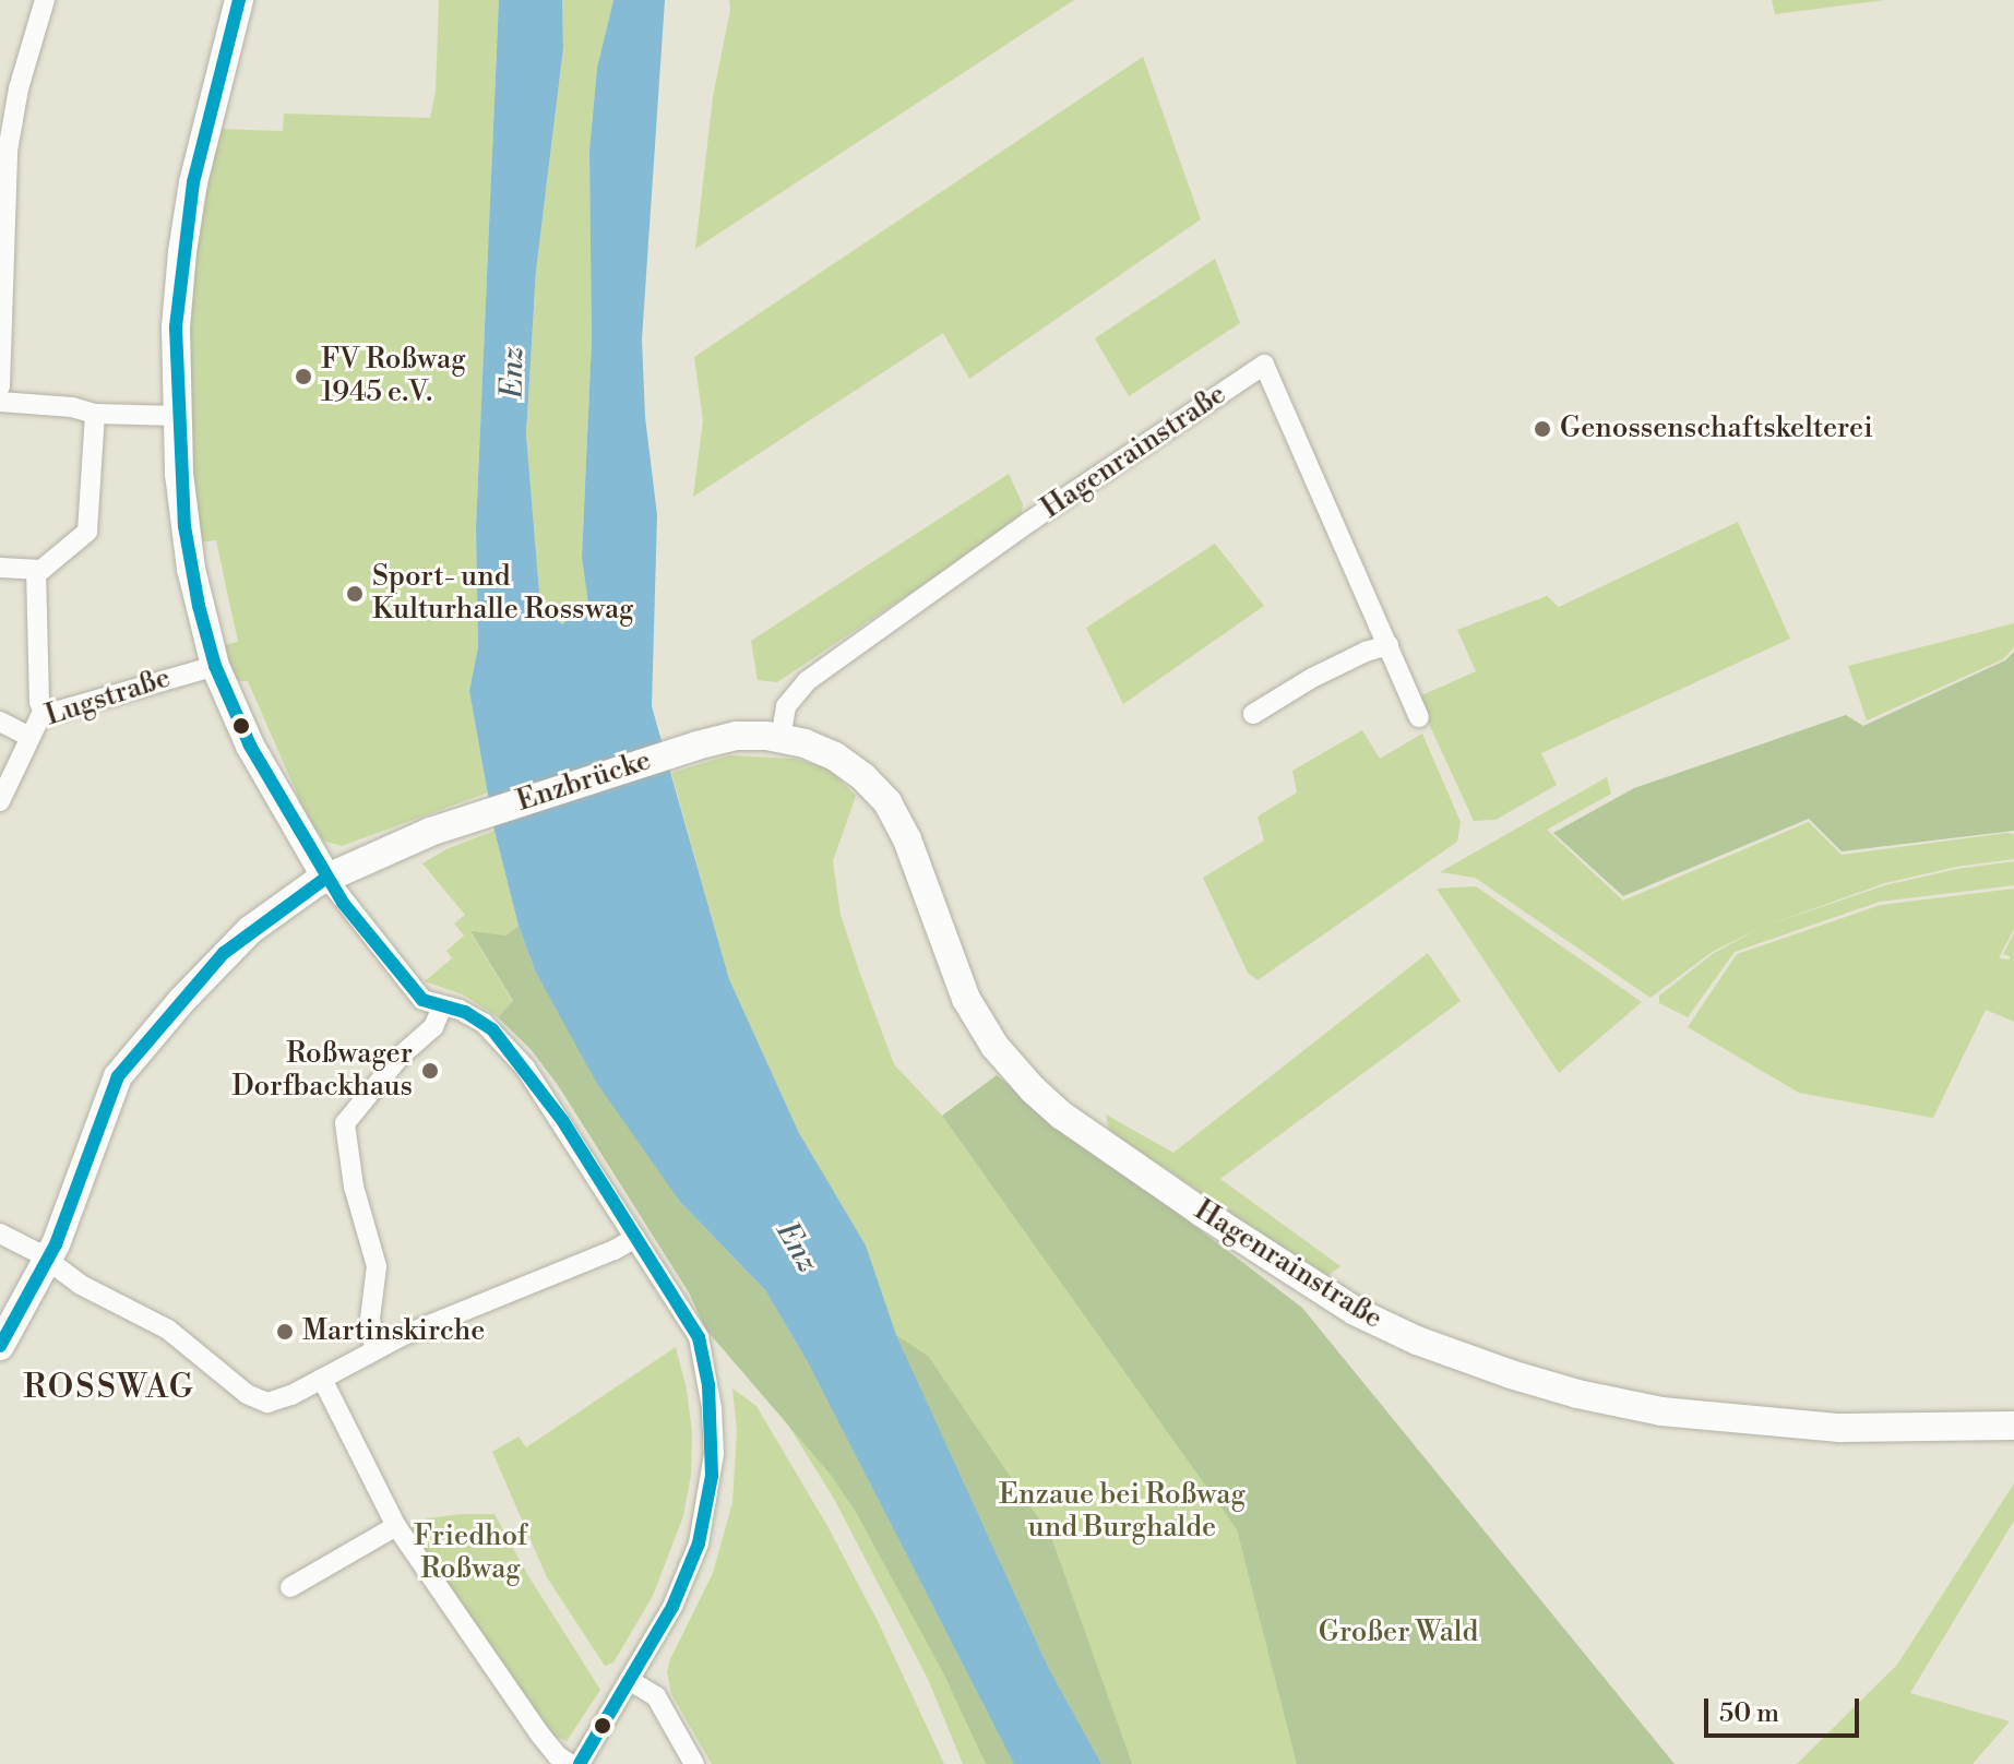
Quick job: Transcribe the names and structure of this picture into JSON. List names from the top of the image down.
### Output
{
  "streets": {
    "street": ["Hagenrainstraße", "Lugstraße", "Enzbrücke"]
  },
  "crossings": [
    ["Hagenrainstraße", "Enzbrücke"]
  ],
  "districts": ["ROSSWAG"],
  "water": ["Enz"],
  "parks": ["Enzaue bei Roßwag und Burghalde", "Friedhof Roßwag", "Großer Wald"],
  "places": [
    "FV Roßwag 1945 e.V.",
    "Genossenschaftskelterei",
    "Sport- und Kulturhalle Rosswag",
    "Roßwager Dorfbackhaus",
    "Martinskirche"
  ],
  "scale_bar": "50 m"
}
